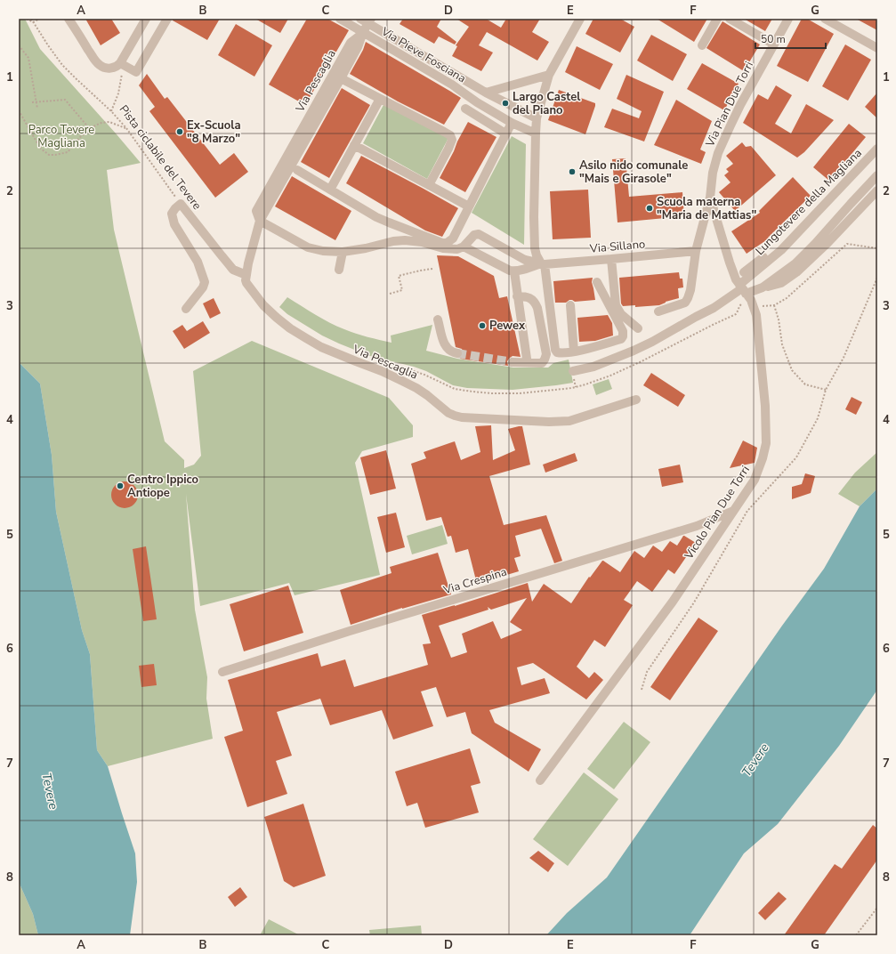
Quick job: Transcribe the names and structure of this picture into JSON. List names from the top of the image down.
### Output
{
  "streets": {
    "street": [
      "Via Pieve Fosciana",
      "Via Pescaglia",
      "Via Pian Due Torri",
      "Pista ciclabile del Tevere",
      "Lungotevere della Magliana",
      "Via Sillano",
      "Vicolo Pian Due Torri",
      "Via Crespina"
    ]
  },
  "crossings": [
    ["Via Pieve Fosciana", "Via Pescaglia"],
    ["Via Pescaglia", "Pista ciclabile del Tevere"],
    ["Via Pian Due Torri", "Via Sillano"],
    ["Via Pian Due Torri", "Vicolo Pian Due Torri"],
    ["Lungotevere della Magliana", "Vicolo Pian Due Torri"],
    ["Vicolo Pian Due Torri", "Via Crespina"]
  ],
  "water": ["Tevere"],
  "parks": ["Parco Tevere Magliana"],
  "places": [
    "Largo Castel del Piano",
    "Ex-Scuola \"8 Marzo\"",
    "Asilo nido comunale \"Mais e Girasole\"",
    "Scuola materna \"Maria de Mattias\"",
    "Pewex",
    "Centro Ippico Antiope"
  ],
  "scale_bar": "50 m",
  "grid": {
    "columns": [
      "A",
      "B",
      "C",
      "D",
      "E",
      "F",
      "G"
    ],
    "rows": [
      "1",
      "2",
      "3",
      "4",
      "5",
      "6",
      "7",
      "8"
    ]
  }
}
